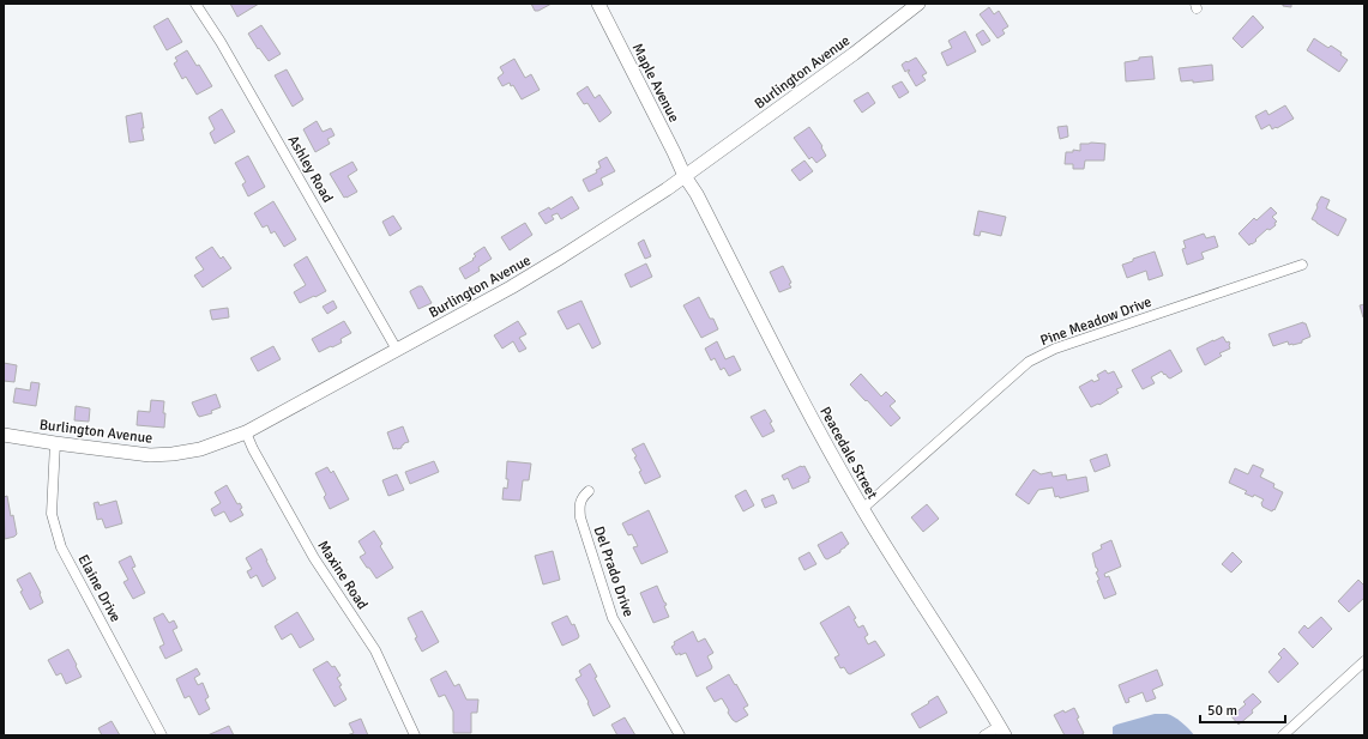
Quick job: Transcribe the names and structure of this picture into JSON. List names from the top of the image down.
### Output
{
  "streets": {
    "main road": ["Burlington Avenue", "Maple Avenue", "Peacedale Street"],
    "street": [
      "Ashley Road",
      "Pine Meadow Drive",
      "Del Prado Drive",
      "Maxine Road",
      "Elaine Drive"
    ]
  },
  "crossings": [
    ["Burlington Avenue", "Maple Avenue"],
    ["Burlington Avenue", "Ashley Road"],
    ["Burlington Avenue", "Peacedale Street"],
    ["Burlington Avenue", "Maxine Road"],
    ["Burlington Avenue", "Elaine Drive"],
    ["Maple Avenue", "Peacedale Street"],
    ["Pine Meadow Drive", "Peacedale Street"]
  ],
  "scale_bar": "50 m"
}
